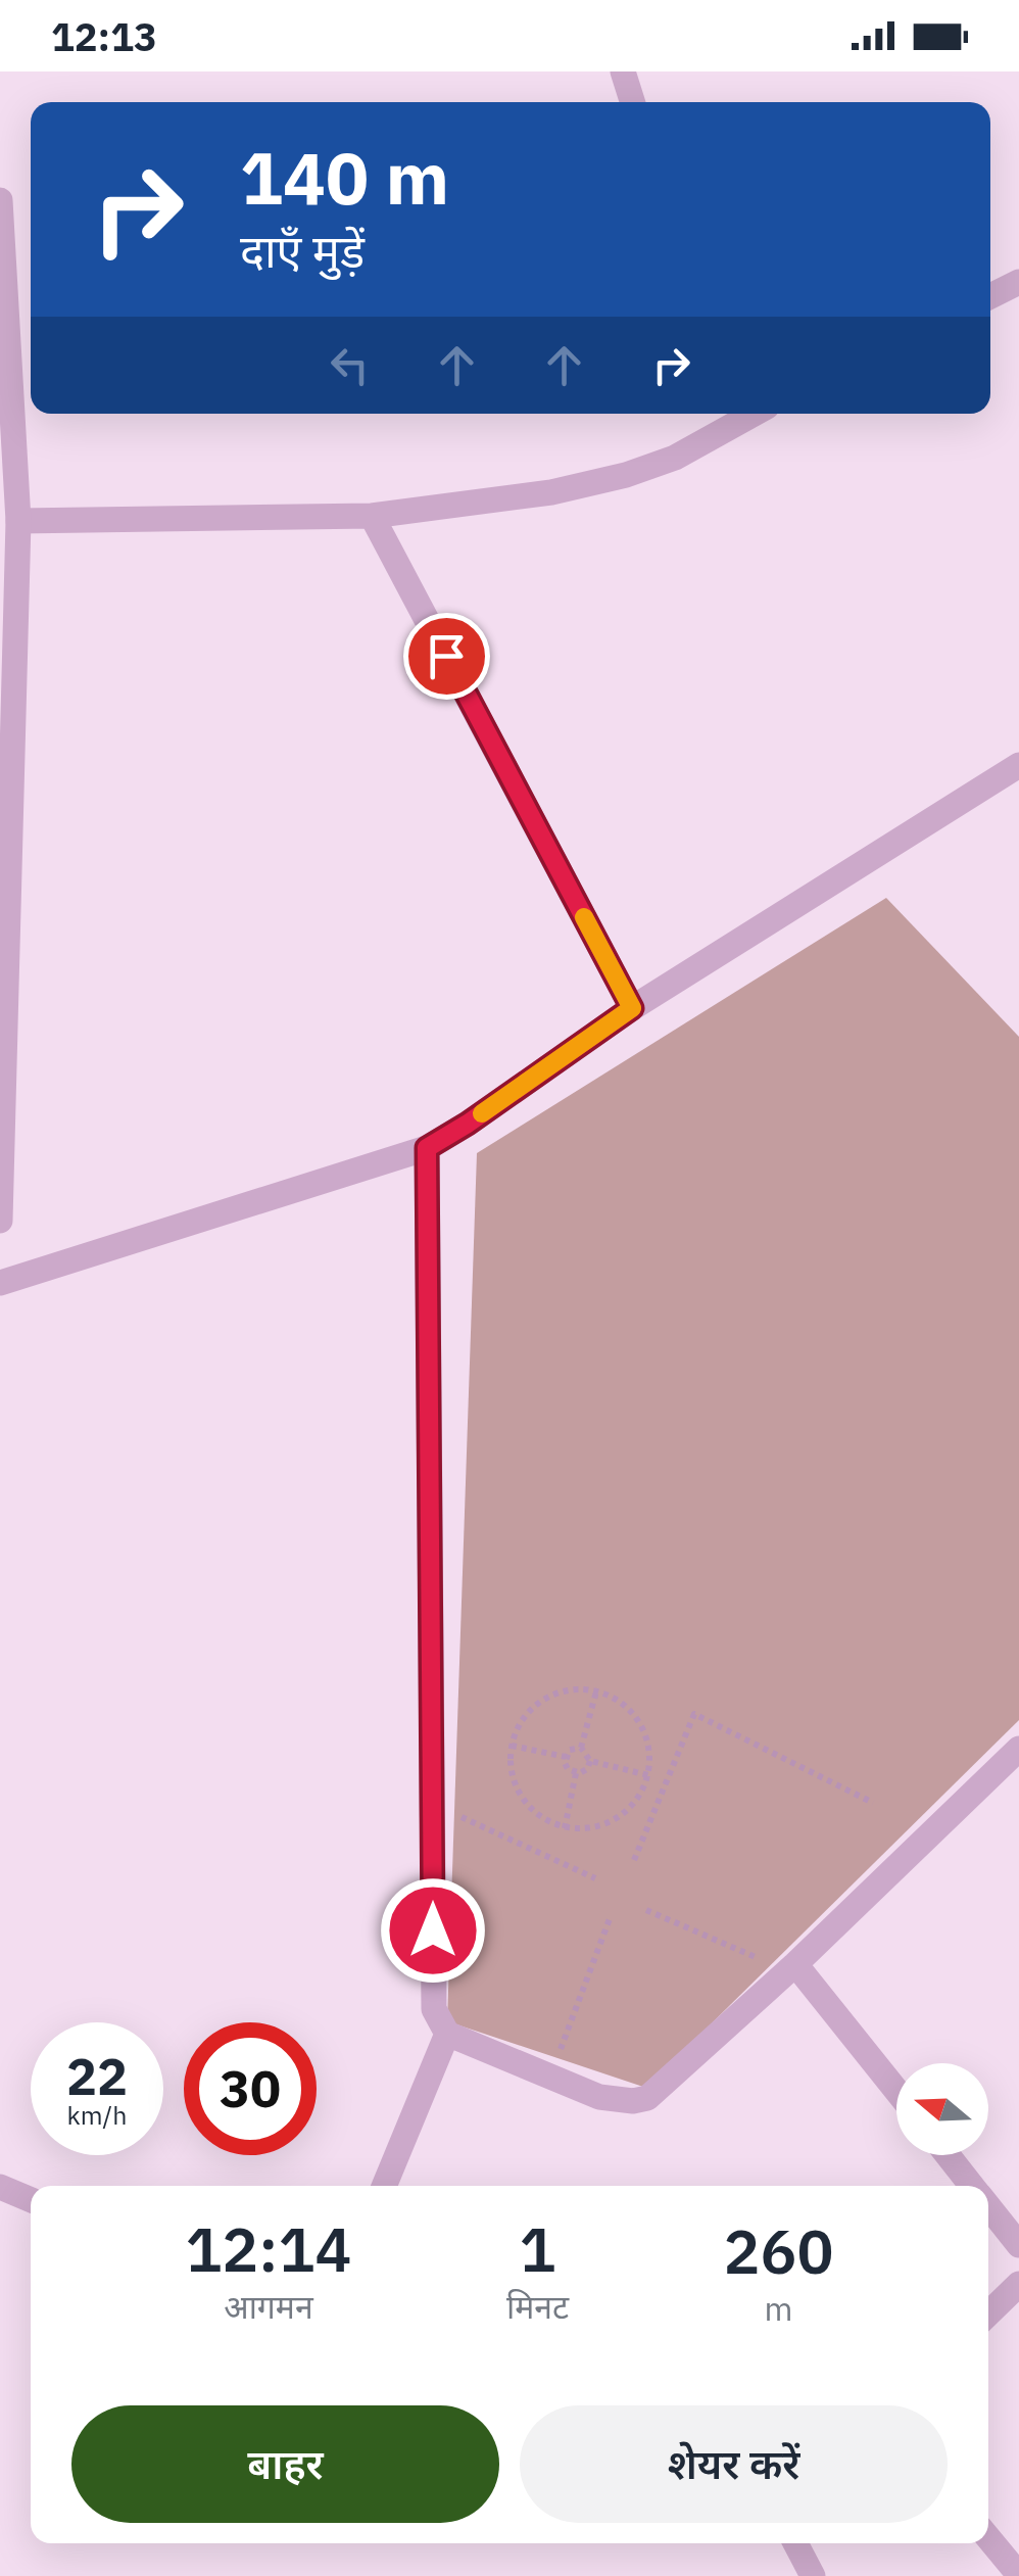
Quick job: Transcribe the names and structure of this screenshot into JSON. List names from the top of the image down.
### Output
{
  "north": "left",
  "page": {
    "status": "12:13",
    "turn": ["140 m", "दाएँ मुड़ें"],
    "speed": "22 km/h",
    "limit": "30",
    "eta": [
      "12:14",
      "आगमन",
      "1",
      "मिनट",
      "260",
      "m"
    ],
    "buttons": ["बाहर", "शेयर करें"]
  }
}
